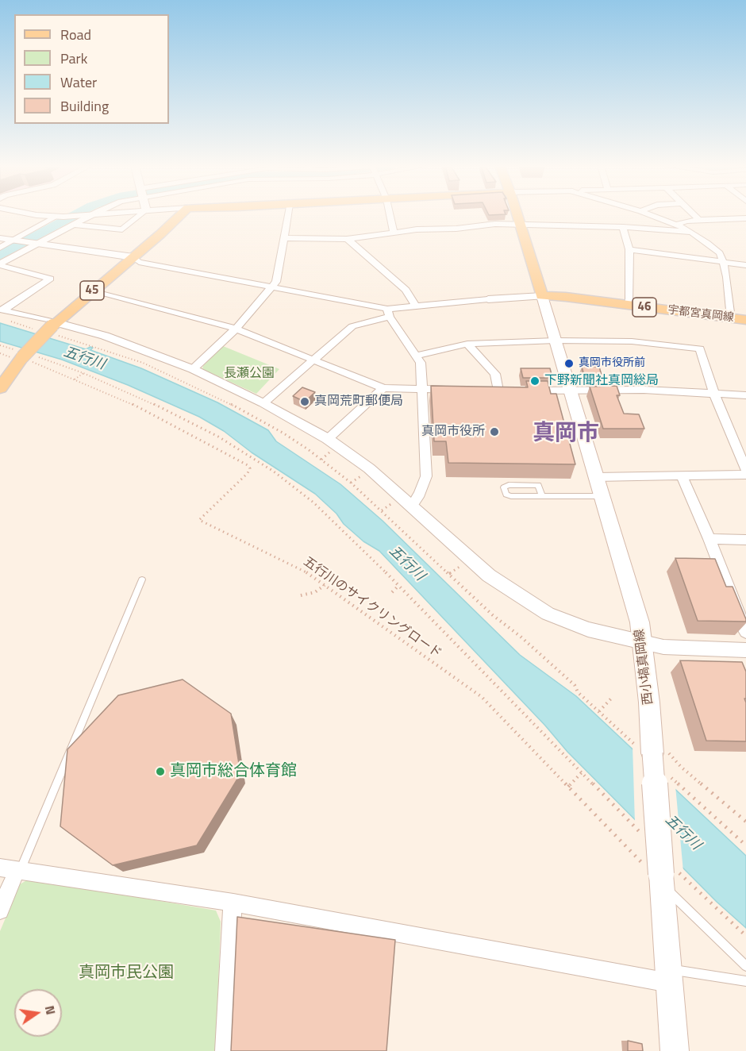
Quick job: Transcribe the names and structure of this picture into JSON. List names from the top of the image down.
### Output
{
  "streets": {
    "main road": [
      "45",
      "46",
      "宇都宮真岡線",
      "西小塙真岡線"
    ],
    "path": ["五行川のサイクリングロード"]
  },
  "crossings": [
    ["45", "五行川のサイクリングロード"],
    ["宇都宮真岡線", "西小塙真岡線"],
    ["五行川のサイクリングロード", "西小塙真岡線"]
  ],
  "districts": ["真岡市"],
  "water": ["五行川"],
  "parks": ["長瀬公園", "真岡市民公園"],
  "places": [
    "真岡市役所前",
    "下野新聞社真岡総局",
    "真岡荒町郵便局",
    "真岡市役所",
    "真岡市総合体育館"
  ],
  "legend": [
    "Road",
    "Park",
    "Water",
    "Building"
  ],
  "north": "right"
}
